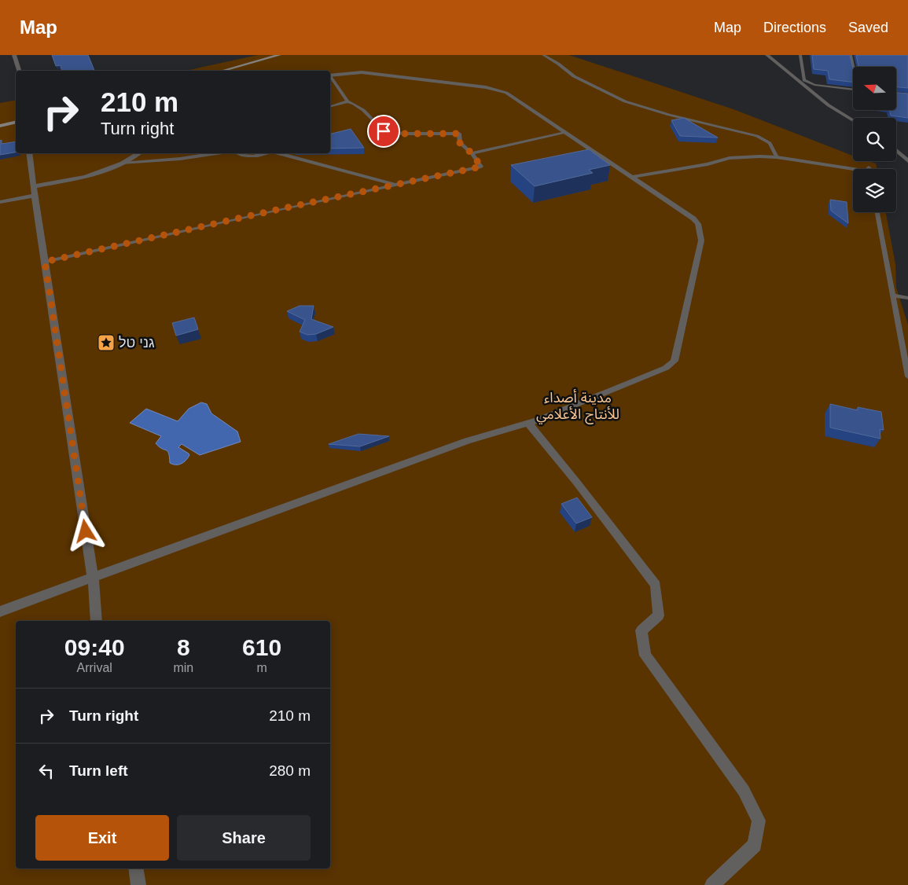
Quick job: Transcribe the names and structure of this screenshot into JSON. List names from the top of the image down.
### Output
{
  "parks": ["مدينة أصداء للأنتاج الأعلامي"],
  "places": {
    "place": ["גני טל"]
  },
  "north": "left",
  "page": {
    "header": "Map",
    "nav": ["Map", "Directions", "Saved"],
    "turn": ["210 m", "Turn right"],
    "eta": [
      "09:40",
      "Arrival",
      "8",
      "min",
      "610",
      "m"
    ],
    "list": [
      {
        "name": "Turn right",
        "value": "210 m"
      },
      {
        "name": "Turn left",
        "value": "280 m"
      }
    ],
    "buttons": ["Exit", "Share"]
  }
}
